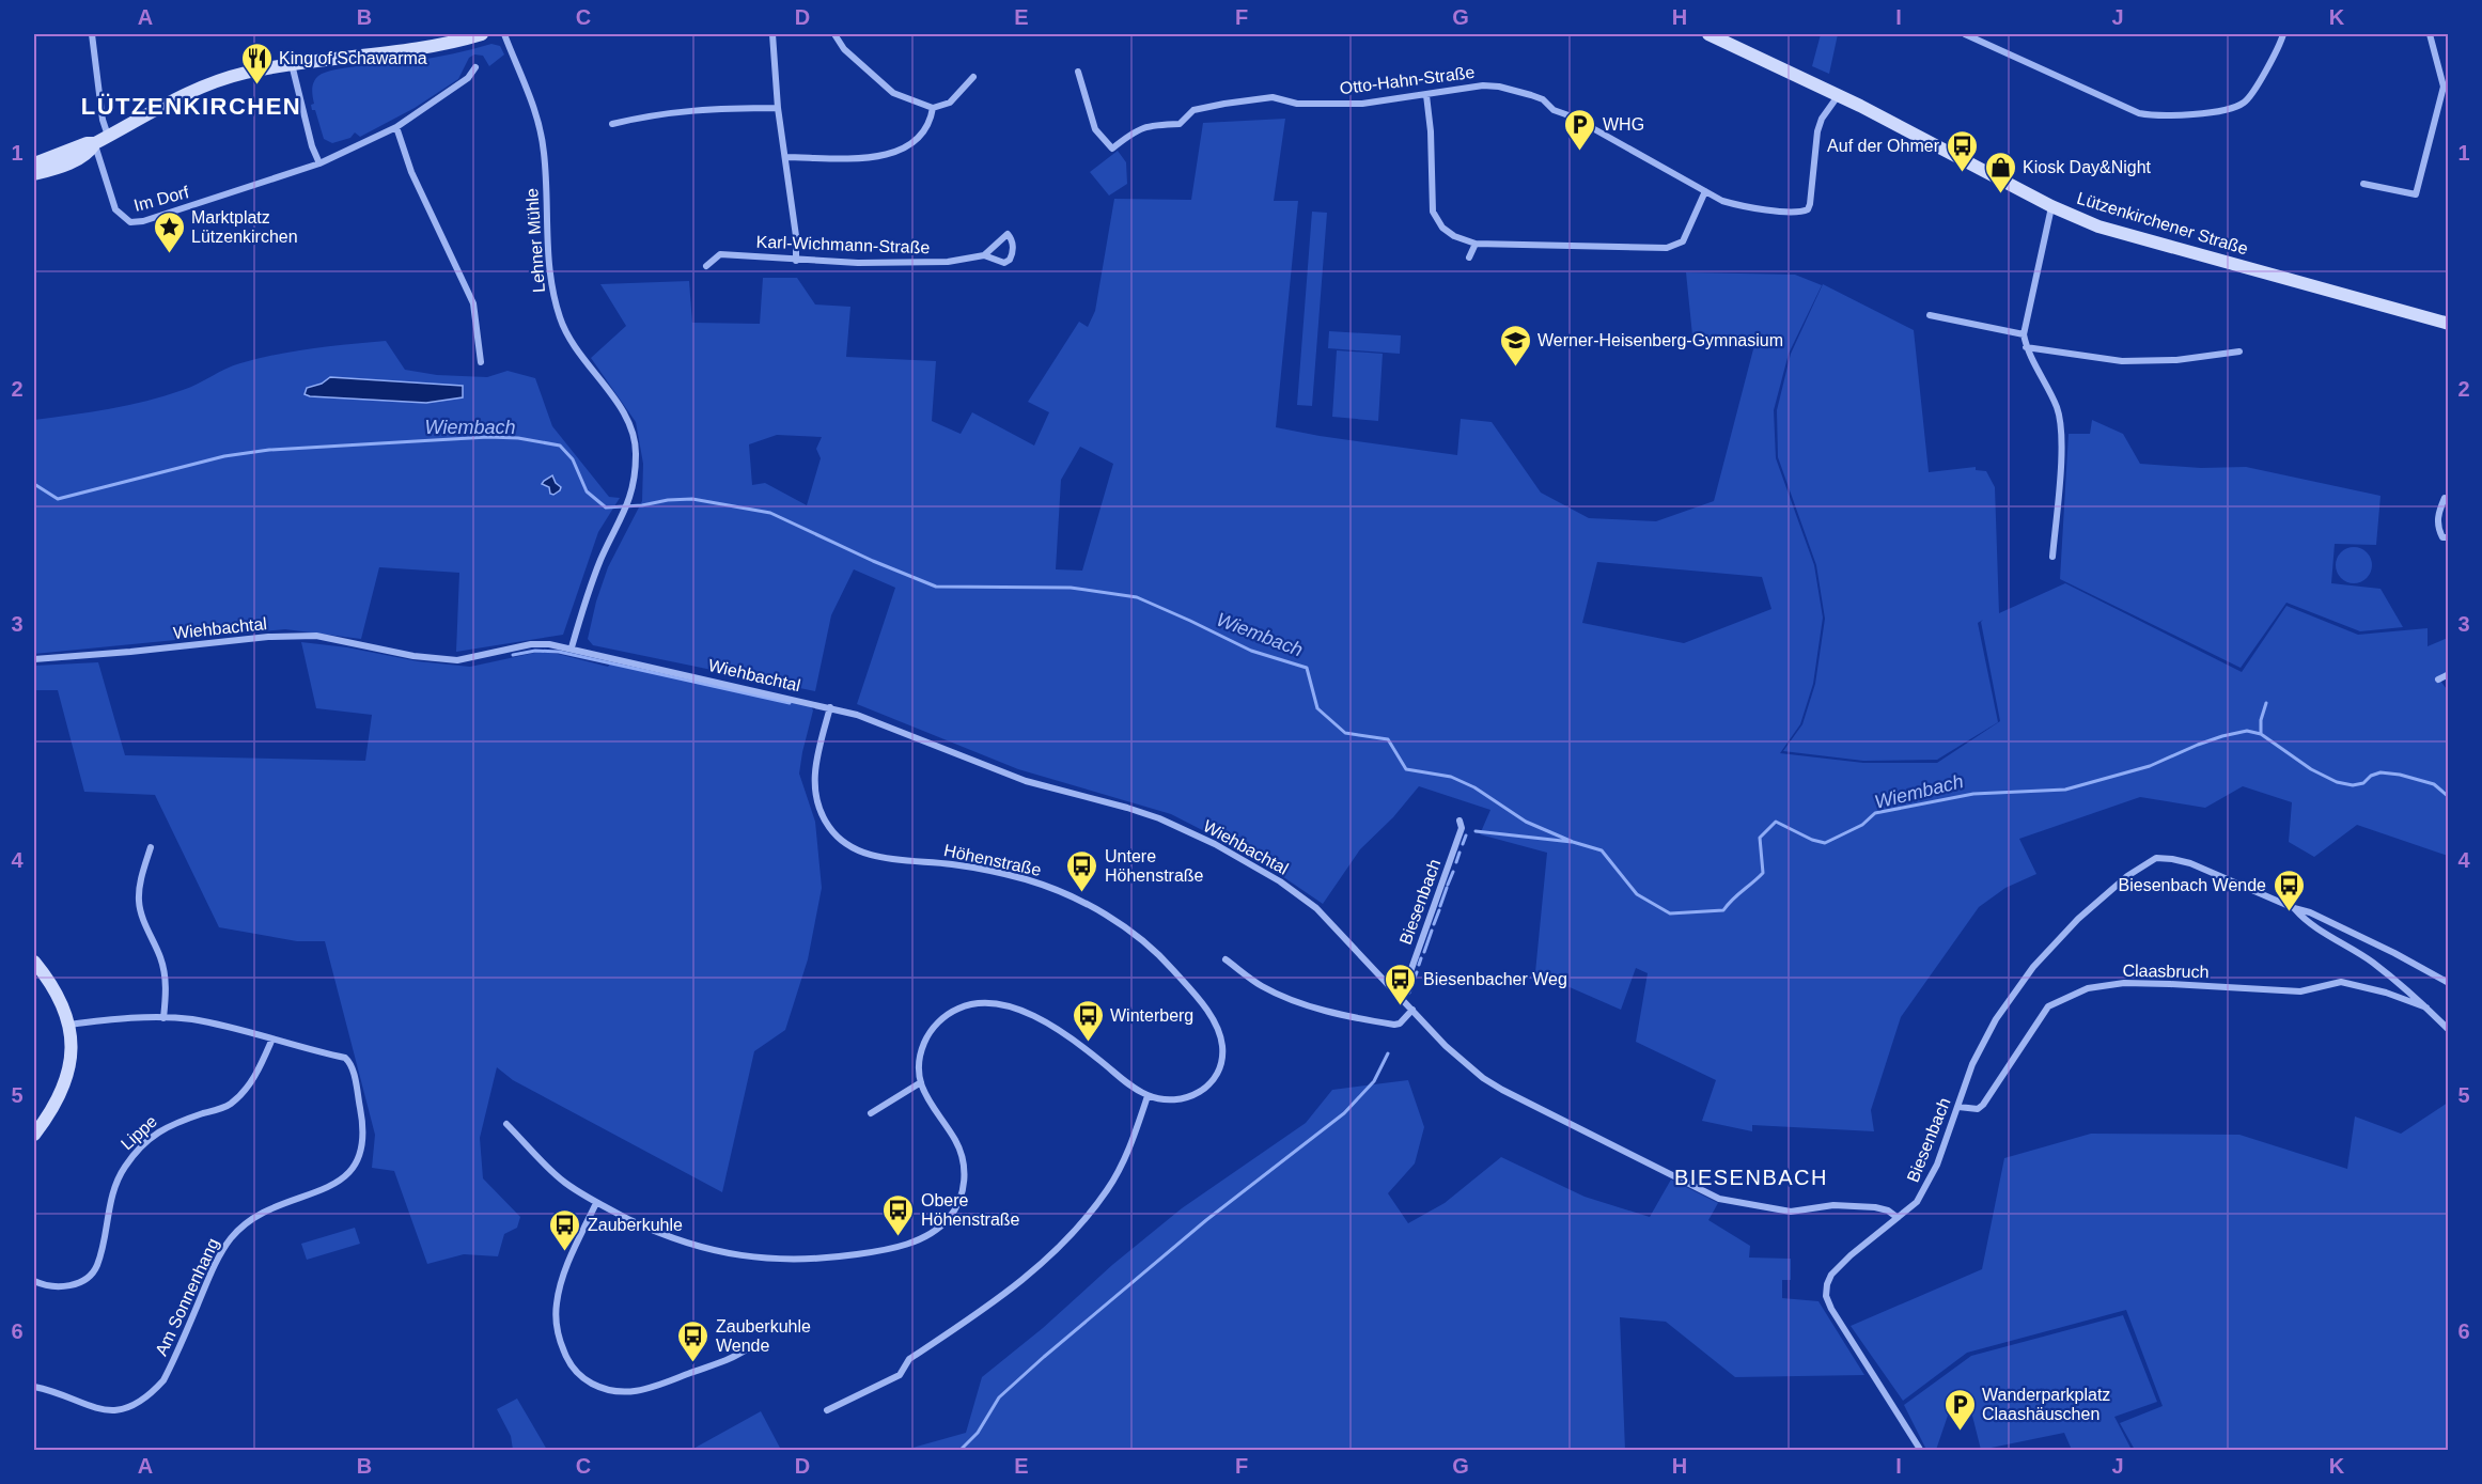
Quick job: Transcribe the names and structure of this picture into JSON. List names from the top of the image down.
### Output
{
  "streets": {
    "main road": ["Lützenkirchener Straße"],
    "street": [
      "Otto-Hahn-Straße",
      "Im Dorf",
      "Lehner Mühle",
      "Karl-Wichmann-Straße",
      "Wiehbachtal",
      "Höhenstraße",
      "Biesenbach",
      "Claasbruch",
      "Lippe",
      "Am Sonnenhang"
    ]
  },
  "crossings": [
    ["Otto-Hahn-Straße", "Lützenkirchener Straße"],
    ["Lehner Mühle", "Wiehbachtal"],
    ["Wiehbachtal", "Höhenstraße"],
    ["Wiehbachtal", "Biesenbach"],
    ["Biesenbach", "Claasbruch"],
    ["Lippe", "Am Sonnenhang"]
  ],
  "districts": ["LÜTZENKIRCHEN", "BIESENBACH"],
  "water": ["Wiembach"],
  "places": {
    "restaurant": ["King of Schawarma"],
    "parking": ["WHG", "Wanderparkplatz Claashäuschen"],
    "bus stop": [
      "Auf der Ohmer",
      "Untere Höhenstraße",
      "Biesenbach Wende",
      "Biesenbacher Weg",
      "Winterberg",
      "Obere Höhenstraße",
      "Zauberkuhle",
      "Zauberkuhle Wende"
    ],
    "shop": ["Kiosk Day&Night"],
    "place": ["Marktplatz Lützenkirchen"],
    "school or university": ["Werner-Heisenberg-Gymnasium"]
  },
  "grid": {
    "columns": [
      "A",
      "B",
      "C",
      "D",
      "E",
      "F",
      "G",
      "H",
      "I",
      "J",
      "K"
    ],
    "rows": [
      "1",
      "2",
      "3",
      "4",
      "5",
      "6"
    ]
  }
}
